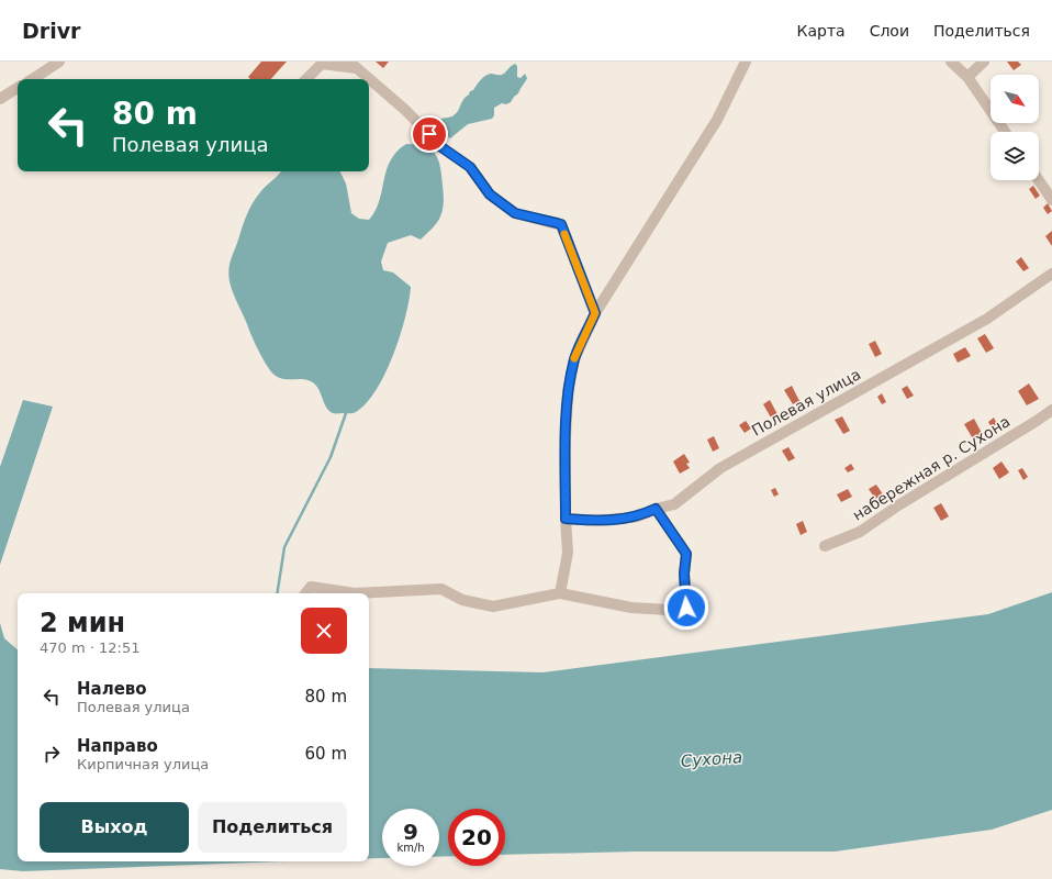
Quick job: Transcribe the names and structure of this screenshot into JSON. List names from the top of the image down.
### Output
{
  "streets": {
    "street": ["Полевая улица", "набережная р. Сухона"]
  },
  "water": ["Сухона"],
  "north": "bottom right",
  "page": {
    "header": "Drivr",
    "nav": ["Карта", "Слои", "Поделиться"],
    "turn": ["80 m", "Полевая улица"],
    "heading": ["2 мин", "470 m · 12:51"],
    "list": [
      {
        "name": "Налево",
        "note": "Полевая улица",
        "value": "80 m"
      },
      {
        "name": "Направо",
        "note": "Кирпичная улица",
        "value": "60 m"
      }
    ],
    "buttons": ["Выход", "Поделиться"],
    "speed": "9 km/h",
    "limit": "20"
  }
}
